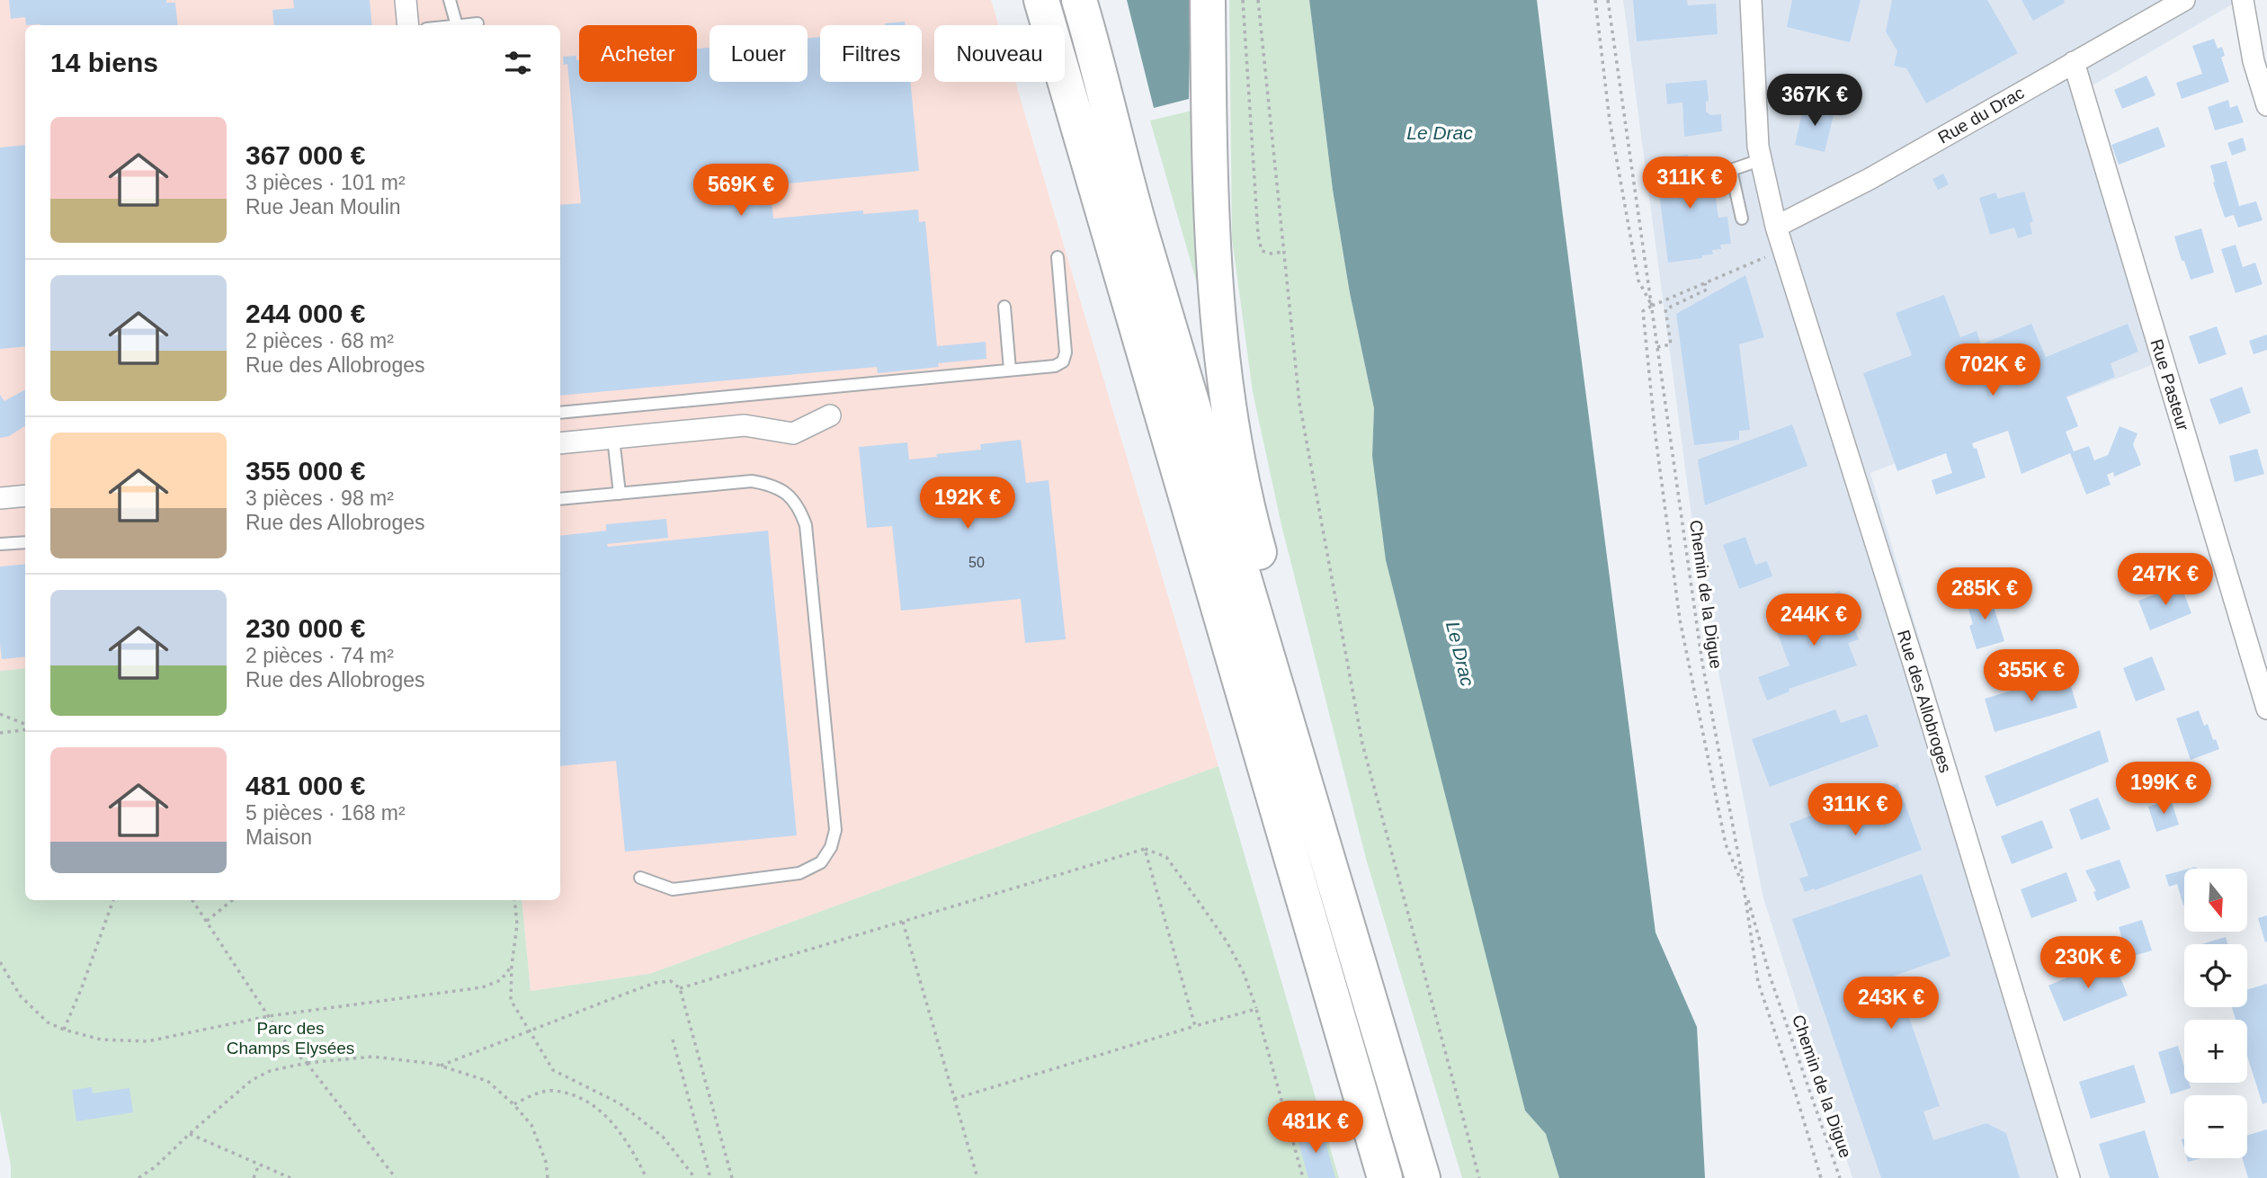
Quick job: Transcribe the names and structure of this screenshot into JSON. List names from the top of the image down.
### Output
{
  "streets": {
    "street": ["Rue du Drac", "Rue Pasteur", "Rue des Allobroges"],
    "path": ["Chemin de la Digue"]
  },
  "crossings": [
    ["Rue du Drac", "Rue Pasteur"],
    ["Rue du Drac", "Rue des Allobroges"]
  ],
  "water": ["Le Drac"],
  "parks": ["Parc des Champs Elysées"],
  "house_numbers": ["50"],
  "north": "bottom",
  "page": {
    "chip": [
      "Acheter",
      "Louer",
      "Filtres",
      "Nouveau"
    ],
    "heading": "14 biens",
    "price": [
      "367K €",
      "311K €",
      "569K €",
      "702K €",
      "192K €",
      "247K €",
      "285K €",
      "244K €",
      "355K €",
      "199K €",
      "311K €",
      "230K €",
      "243K €",
      "481K €"
    ],
    "list": [
      {
        "name": "367 000 €",
        "note": "3 pièces · 101 m² · Rue Jean Moulin"
      },
      {
        "name": "244 000 €",
        "note": "2 pièces · 68 m² · Rue des Allobroges"
      },
      {
        "name": "355 000 €",
        "note": "3 pièces · 98 m² · Rue des Allobroges"
      },
      {
        "name": "230 000 €",
        "note": "2 pièces · 74 m² · Rue des Allobroges"
      },
      {
        "name": "481 000 €",
        "note": "5 pièces · 168 m² · Maison"
      }
    ],
    "map_buttons": ["+", "−"]
  }
}
